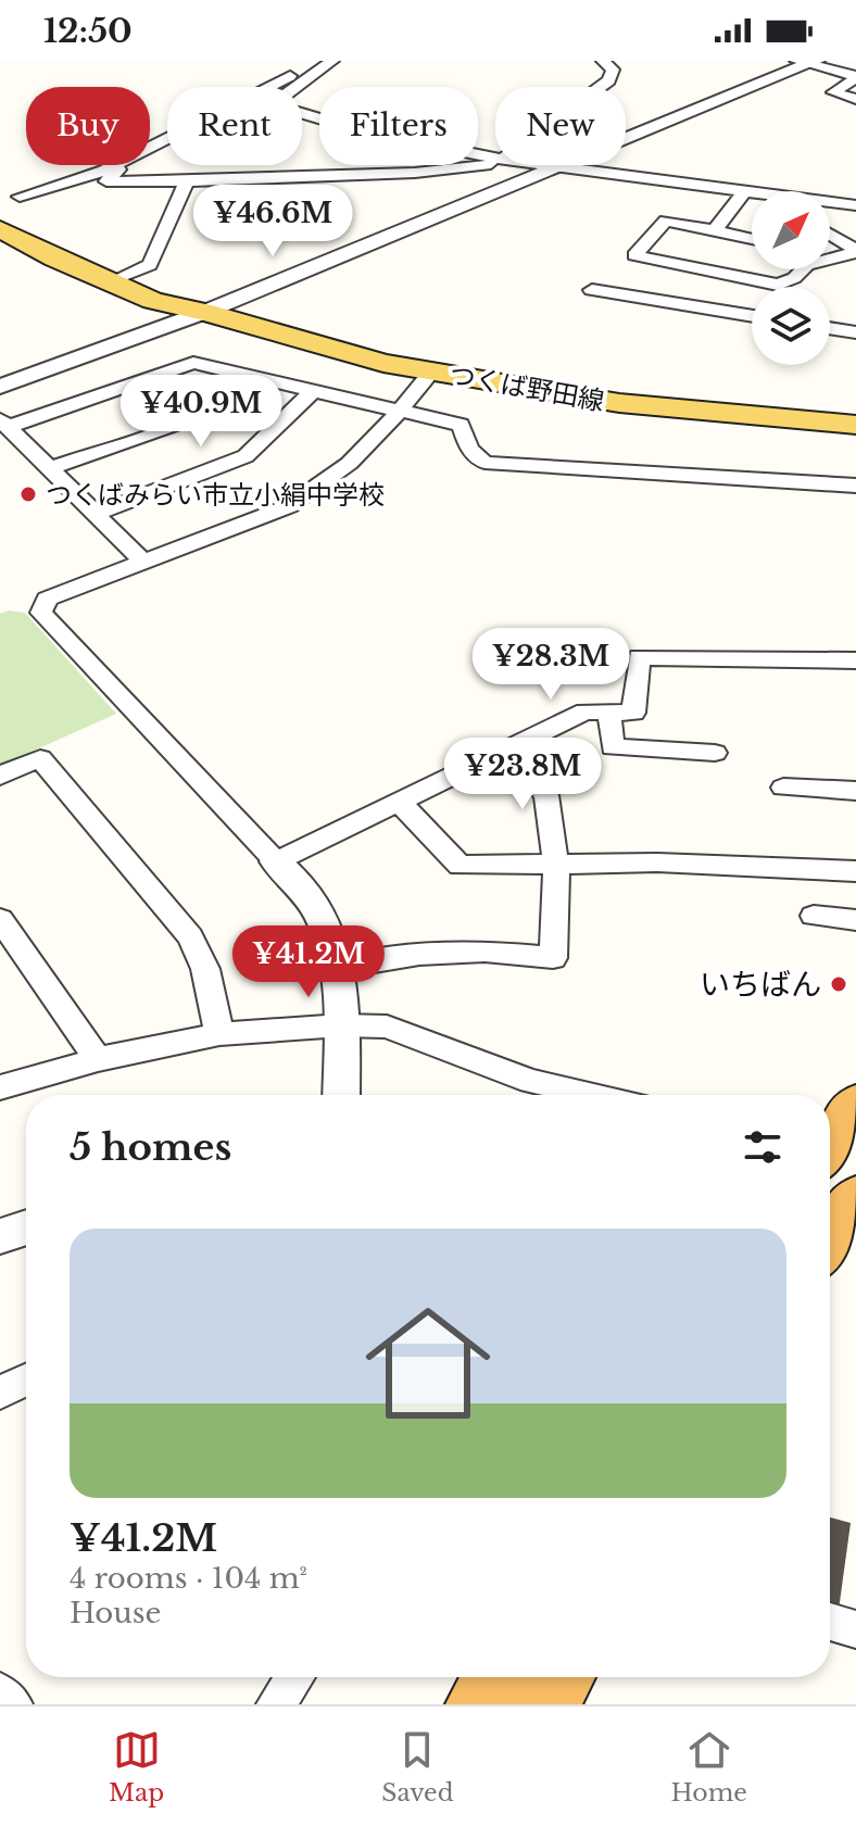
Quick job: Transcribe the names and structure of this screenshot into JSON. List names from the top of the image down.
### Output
{
  "streets": {
    "main road": ["つくば野田線"]
  },
  "places": ["つくばみらい市立小絹中学校", "いちばん"],
  "north": "top right",
  "page": {
    "status": "12:50",
    "chip": [
      "Buy",
      "Rent",
      "Filters",
      "New"
    ],
    "price": [
      "¥46.6M",
      "¥40.9M",
      "¥28.3M",
      "¥23.8M",
      "¥41.2M"
    ],
    "heading": "5 homes",
    "list": [
      {
        "name": "¥41.2M",
        "note": "4 rooms · 104 m² · House"
      }
    ],
    "tabs": ["Map", "Saved", "Home"]
  }
}
